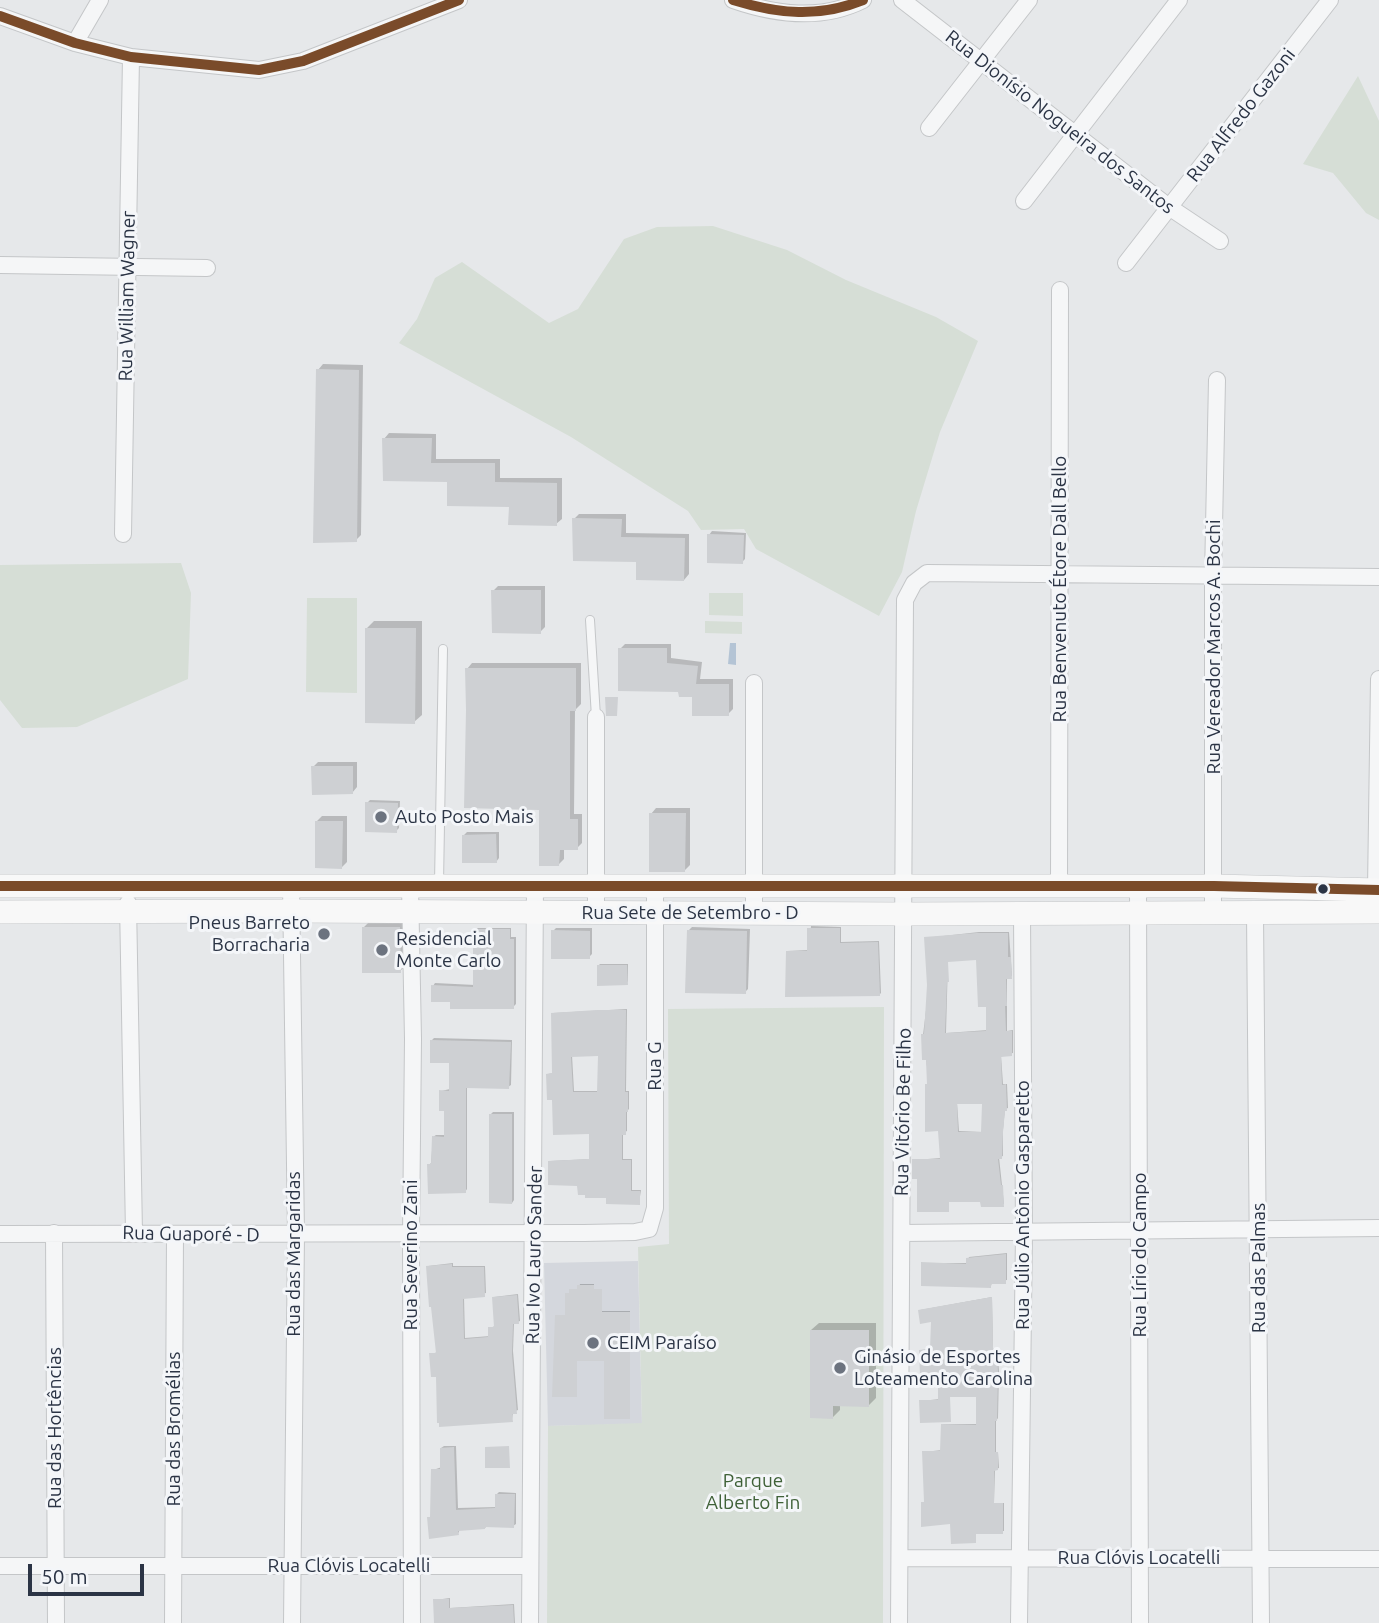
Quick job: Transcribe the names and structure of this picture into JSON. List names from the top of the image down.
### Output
{
  "streets": {
    "street": [
      "Rua Alfredo Gazoni",
      "Rua Dionísio Nogueira dos Santos",
      "Rua William Wagner",
      "Rua Benvenuto Étore Dall Bello",
      "Rua Vereador Marcos A. Bochi",
      "Rua Sete de Setembro - D",
      "Rua G",
      "Rua Vitório Be Filho",
      "Rua Júlio Antônio Gasparetto",
      "Rua Guaporé - D",
      "Rua das Margaridas",
      "Rua Severino Zani",
      "Rua Ivo Lauro Sander",
      "Rua Lírio do Campo",
      "Rua das Palmas",
      "Rua das Hortências",
      "Rua das Bromélias",
      "Rua Clóvis Locatelli"
    ]
  },
  "crossings": [
    ["Rua Alfredo Gazoni", "Rua Dionísio Nogueira dos Santos"],
    ["Rua Benvenuto Étore Dall Bello", "Rua Sete de Setembro - D"],
    ["Rua Benvenuto Étore Dall Bello", "Rua Vitório Be Filho"],
    ["Rua Vereador Marcos A. Bochi", "Rua Sete de Setembro - D"],
    ["Rua Sete de Setembro - D", "Rua G"],
    ["Rua Sete de Setembro - D", "Rua Vitório Be Filho"],
    ["Rua Sete de Setembro - D", "Rua Júlio Antônio Gasparetto"],
    ["Rua Sete de Setembro - D", "Rua das Margaridas"],
    ["Rua Sete de Setembro - D", "Rua Severino Zani"],
    ["Rua Sete de Setembro - D", "Rua Ivo Lauro Sander"],
    ["Rua Sete de Setembro - D", "Rua Lírio do Campo"],
    ["Rua Sete de Setembro - D", "Rua das Palmas"],
    ["Rua G", "Rua Guaporé - D"],
    ["Rua Vitório Be Filho", "Rua Clóvis Locatelli"],
    ["Rua Júlio Antônio Gasparetto", "Rua Clóvis Locatelli"],
    ["Rua Guaporé - D", "Rua das Margaridas"],
    ["Rua Guaporé - D", "Rua Severino Zani"],
    ["Rua Guaporé - D", "Rua Ivo Lauro Sander"],
    ["Rua Guaporé - D", "Rua das Hortências"],
    ["Rua Guaporé - D", "Rua das Bromélias"],
    ["Rua das Margaridas", "Rua Clóvis Locatelli"],
    ["Rua Severino Zani", "Rua Clóvis Locatelli"],
    ["Rua Ivo Lauro Sander", "Rua Clóvis Locatelli"],
    ["Rua Lírio do Campo", "Rua Clóvis Locatelli"],
    ["Rua das Palmas", "Rua Clóvis Locatelli"],
    ["Rua das Hortências", "Rua Clóvis Locatelli"],
    ["Rua das Bromélias", "Rua Clóvis Locatelli"]
  ],
  "parks": ["Parque Alberto Fin"],
  "places": [
    "Auto Posto Mais",
    "Pneus Barreto Borracharia",
    "Residencial Monte Carlo",
    "CEIM Paraíso",
    "Ginásio de Esportes Loteamento Carolina"
  ],
  "scale_bar": "50 m"
}
